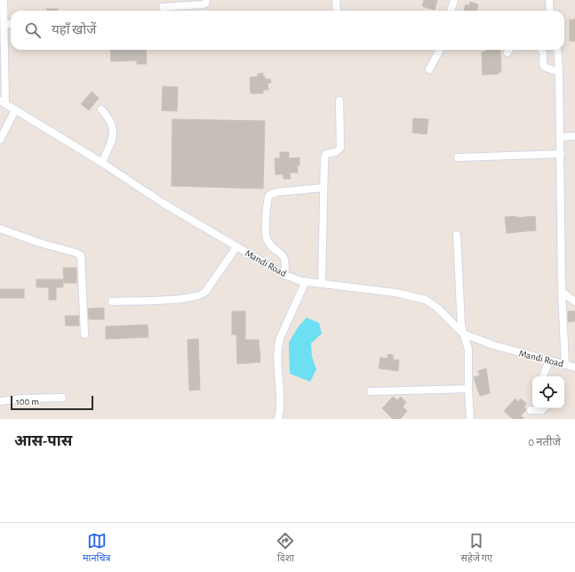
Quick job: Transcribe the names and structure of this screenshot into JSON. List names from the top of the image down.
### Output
{
  "streets": {
    "street": ["Mandi Road"]
  },
  "scale_bar": "100 m",
  "page": {
    "search": "यहाँ खोजें",
    "scale": "100 m",
    "heading": ["आस-पास", "0 नतीजे"],
    "nav": ["मानचित्र", "दिशा", "सहेजे गए"]
  }
}
